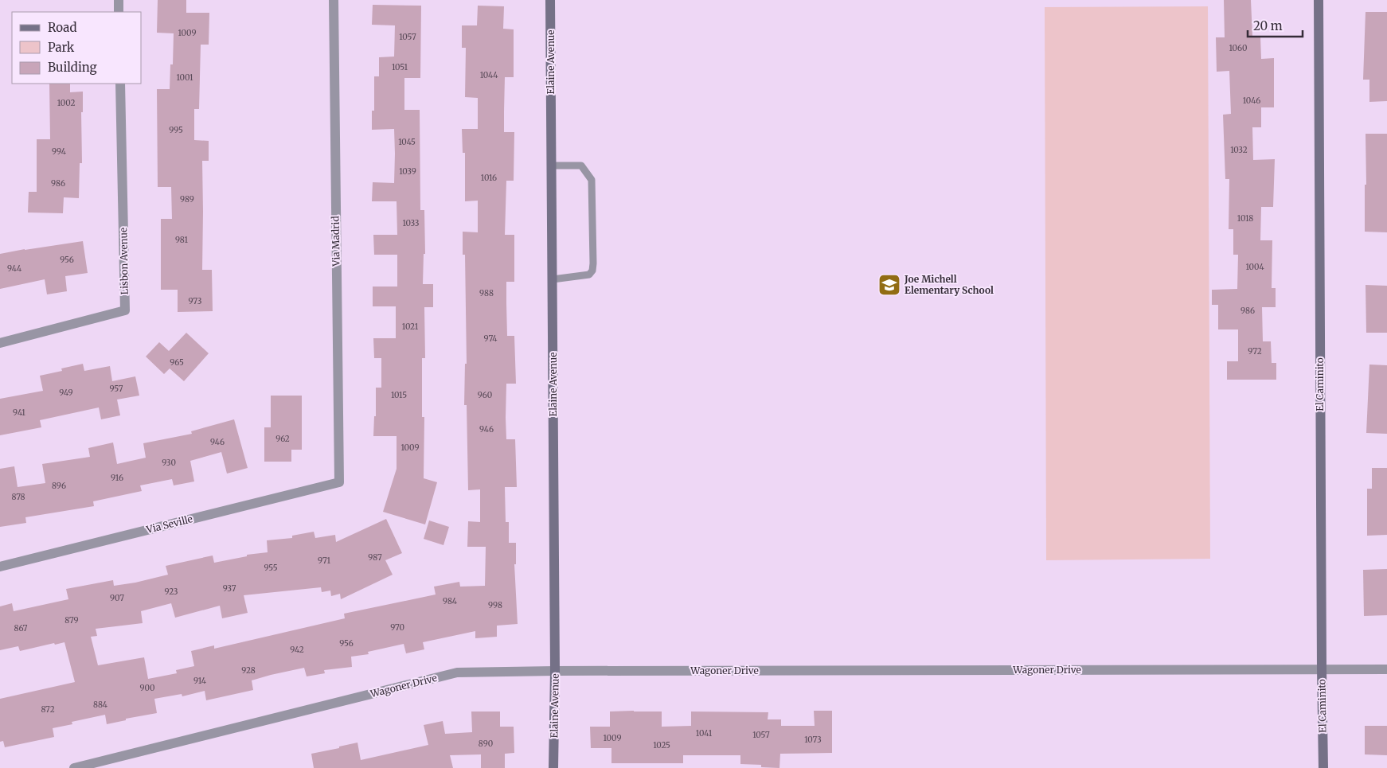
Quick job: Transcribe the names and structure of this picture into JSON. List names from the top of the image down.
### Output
{
  "streets": {
    "street": [
      "Elaine Avenue",
      "Via Madrid",
      "Lisbon Avenue",
      "El Caminito",
      "Via Seville",
      "Wagoner Drive"
    ]
  },
  "crossings": [
    ["Elaine Avenue", "Wagoner Drive"],
    ["Via Madrid", "Via Seville"],
    ["El Caminito", "Wagoner Drive"]
  ],
  "places": {
    "school or university": ["Joe Michell Elementary School"]
  },
  "house_numbers": [
    "1009",
    "1057",
    "1060",
    "1051",
    "1044",
    "1001",
    "1046",
    "1002",
    "995",
    "1045",
    "1032",
    "994",
    "1039",
    "1016",
    "986",
    "989",
    "1018",
    "1033",
    "981",
    "956",
    "1004",
    "944",
    "988",
    "973",
    "986",
    "1021",
    "974",
    "972",
    "965",
    "957",
    "949",
    "1015",
    "960",
    "941",
    "946",
    "962",
    "946",
    "1009",
    "930",
    "916",
    "896",
    "878",
    "987",
    "971",
    "955",
    "937",
    "923",
    "907",
    "984",
    "998",
    "879",
    "970",
    "867",
    "956",
    "942",
    "928",
    "914",
    "900",
    "884",
    "872",
    "1041",
    "1057",
    "1009",
    "1073",
    "890",
    "1025"
  ],
  "legend": ["Road", "Park", "Building"],
  "scale_bar": "20 m"
}
